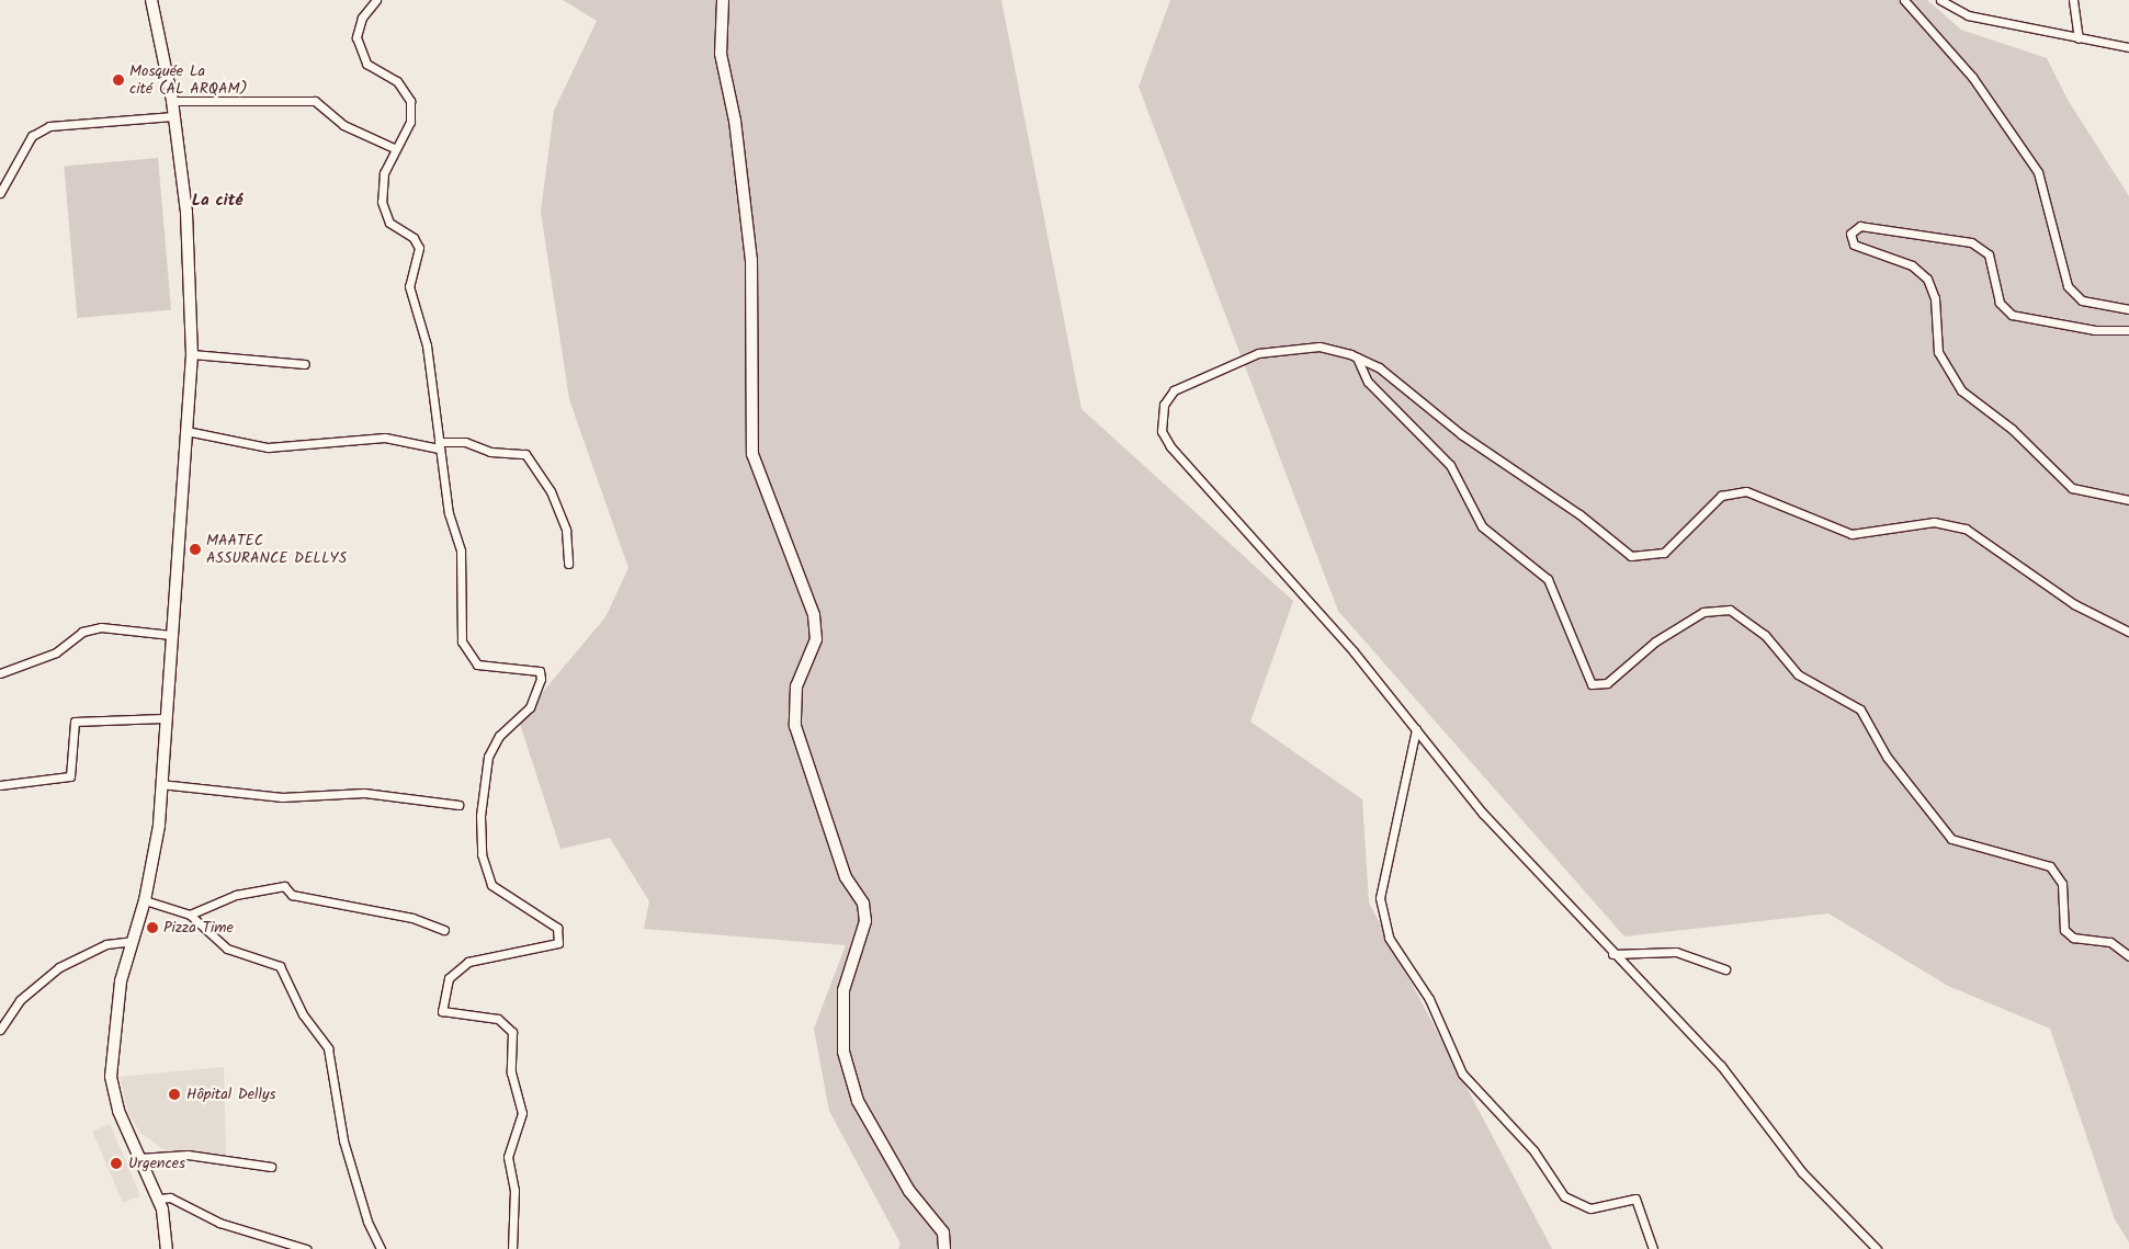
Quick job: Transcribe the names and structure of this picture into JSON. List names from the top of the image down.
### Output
{
  "districts": ["La cité"],
  "places": [
    "Mosquée La cité (AL ARQAM)",
    "MAATEC ASSURANCE DELLYS",
    "Pizza Time",
    "Hôpital Dellys",
    "Urgences"
  ]
}
